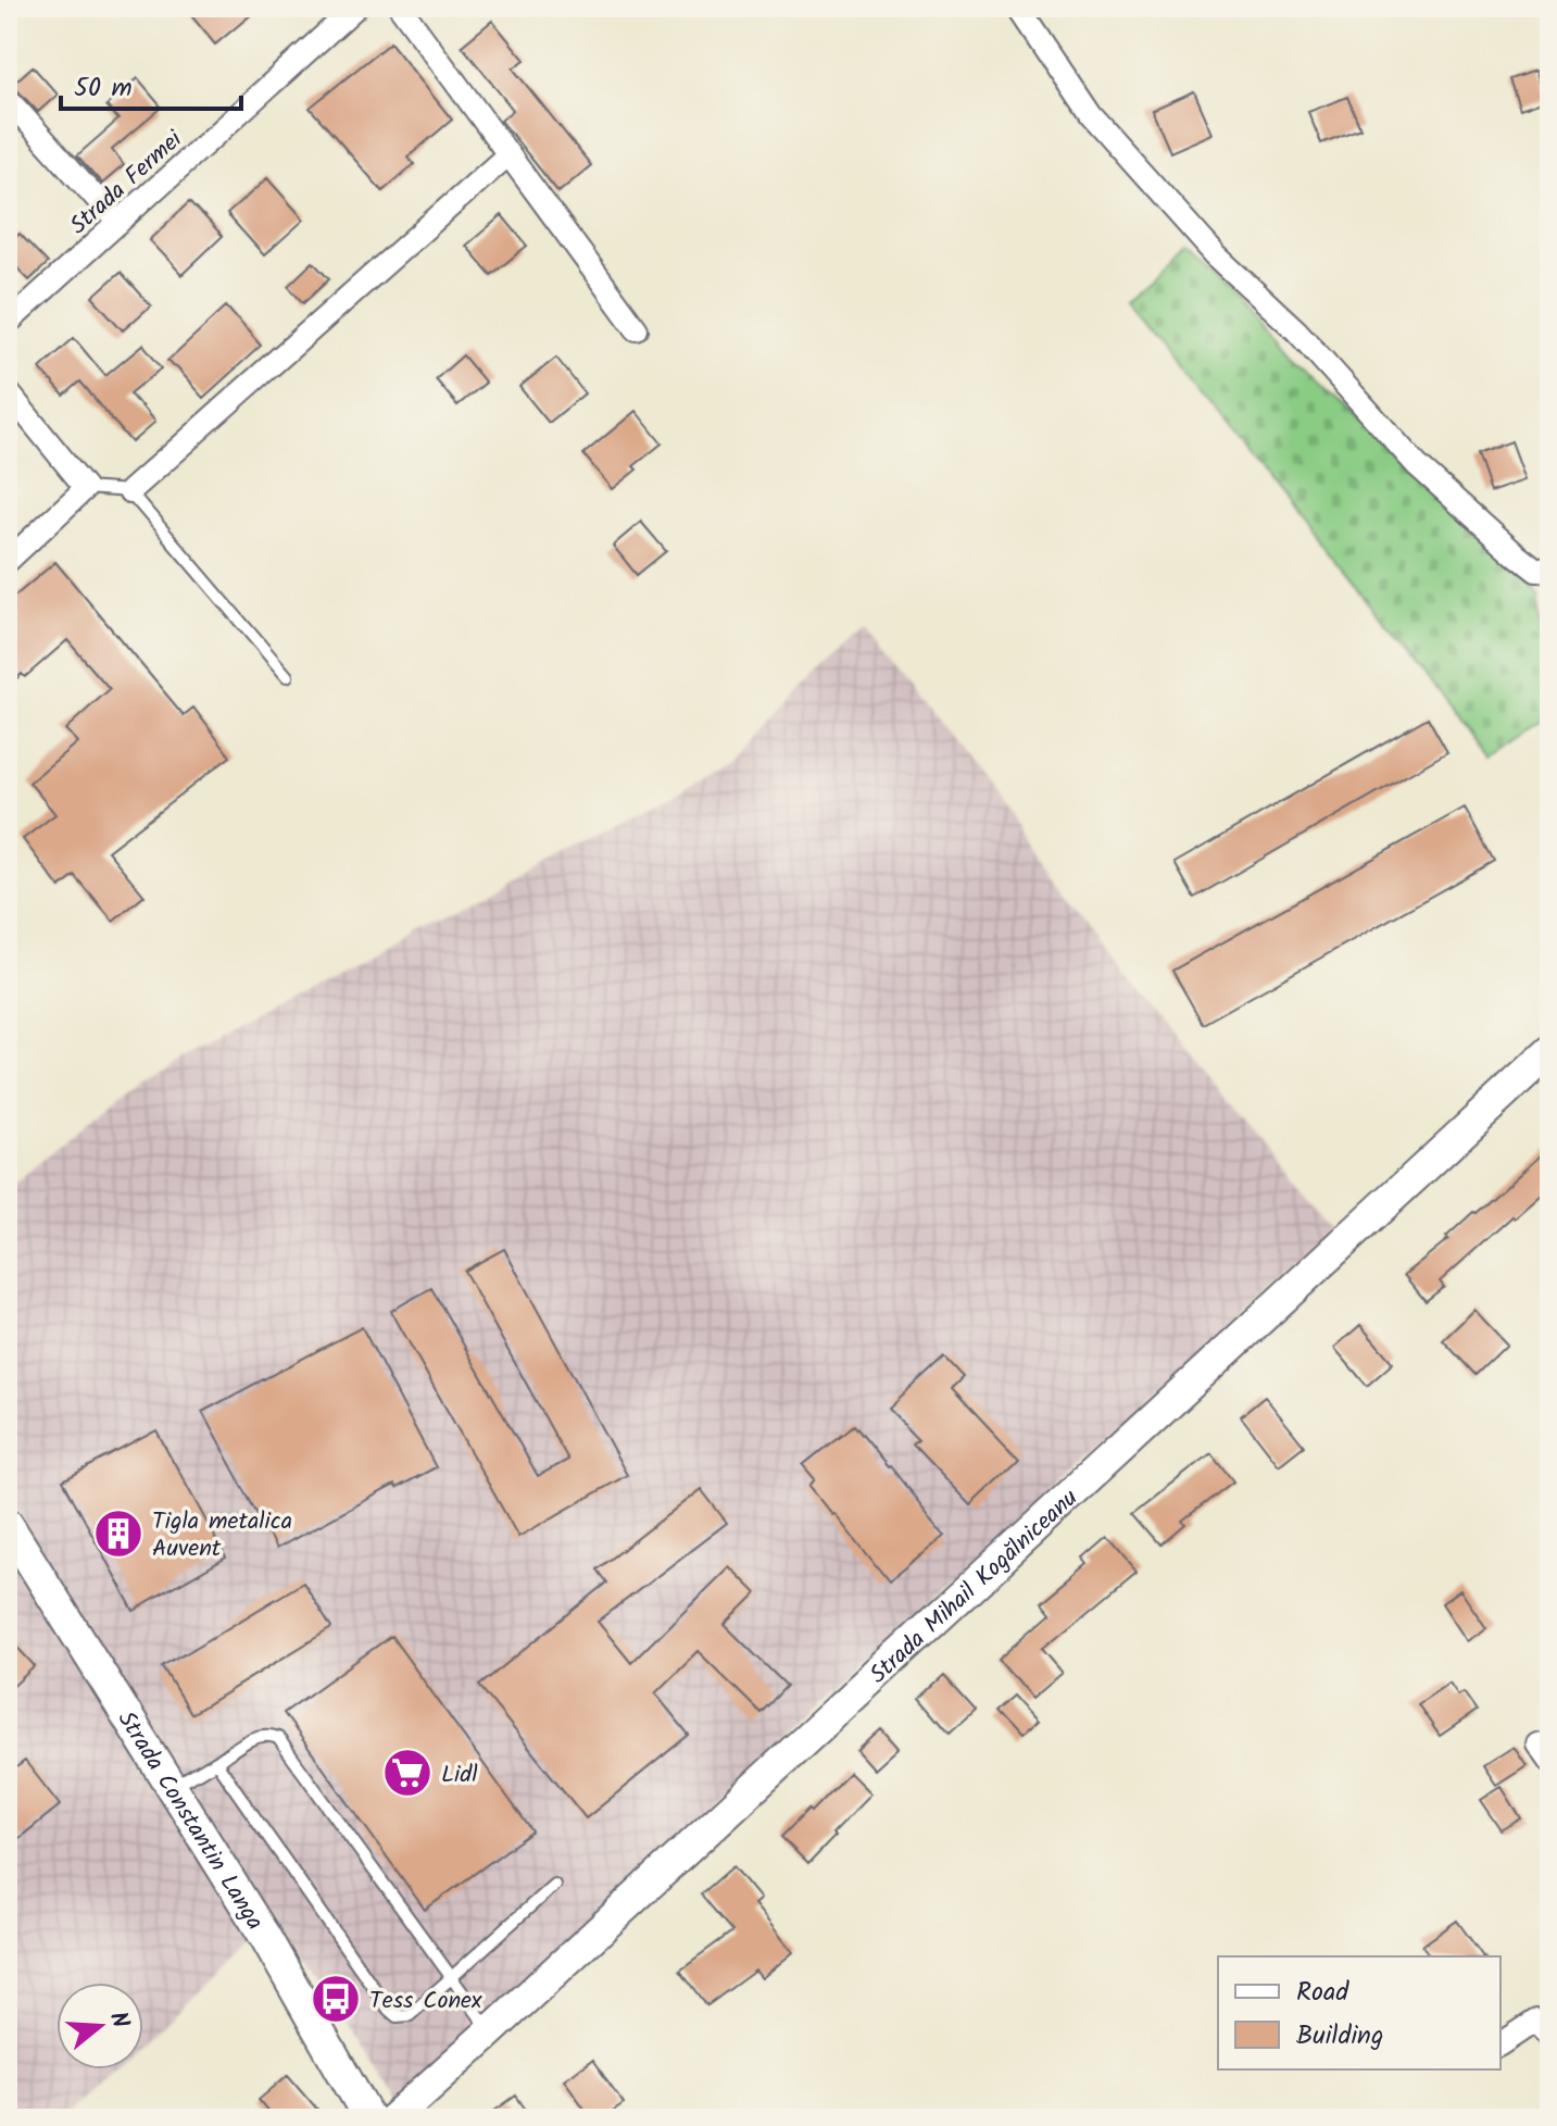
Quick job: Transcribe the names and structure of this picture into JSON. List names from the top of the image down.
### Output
{
  "streets": {
    "street": ["Strada Fermei", "Strada Mihail Kogălniceanu", "Strada Constantin Langa"]
  },
  "places": {
    "building": ["Tigla metalica Auvent"],
    "supermarket": ["Lidl"],
    "bus stop": ["Tess Conex"]
  },
  "legend": ["Road", "Building"],
  "scale_bar": "50 m",
  "north": "right"
}
